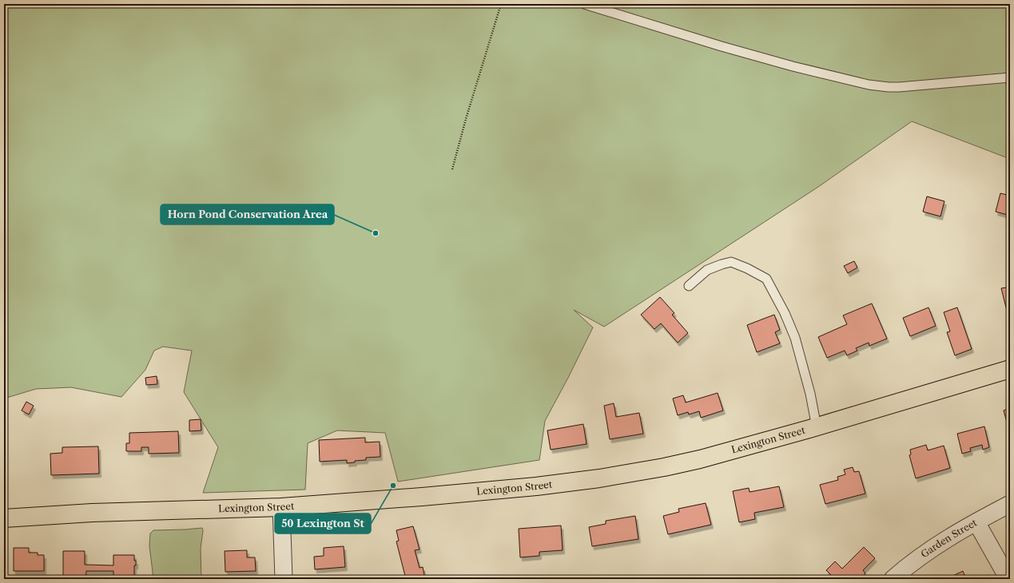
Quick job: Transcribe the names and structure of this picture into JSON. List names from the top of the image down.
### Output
{
  "streets": {
    "main road": ["Lexington Street"],
    "street": ["Garden Street"]
  },
  "places": ["Horn Pond Conservation Area", "50 Lexington St"]
}
